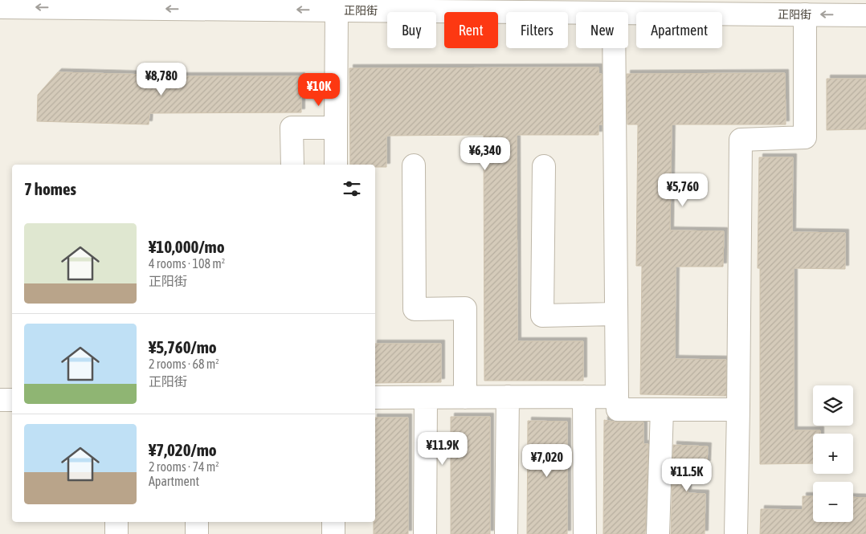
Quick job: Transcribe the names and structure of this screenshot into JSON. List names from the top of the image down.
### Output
{
  "streets": {
    "street": ["正阳街"]
  },
  "one_way": ["正阳街"],
  "page": {
    "chip": [
      "Buy",
      "Rent",
      "Filters",
      "New",
      "Apartment"
    ],
    "price": [
      "¥8,780",
      "¥10K",
      "¥6,340",
      "¥5,760",
      "¥11.9K",
      "¥7,020",
      "¥11.5K"
    ],
    "heading": "7 homes",
    "list": [
      {
        "name": "¥10,000/mo",
        "note": "4 rooms · 108 m² · 正阳街"
      },
      {
        "name": "¥5,760/mo",
        "note": "2 rooms · 68 m² · 正阳街"
      },
      {
        "name": "¥7,020/mo",
        "note": "2 rooms · 74 m² · Apartment"
      }
    ],
    "map_buttons": ["+", "−"]
  }
}
